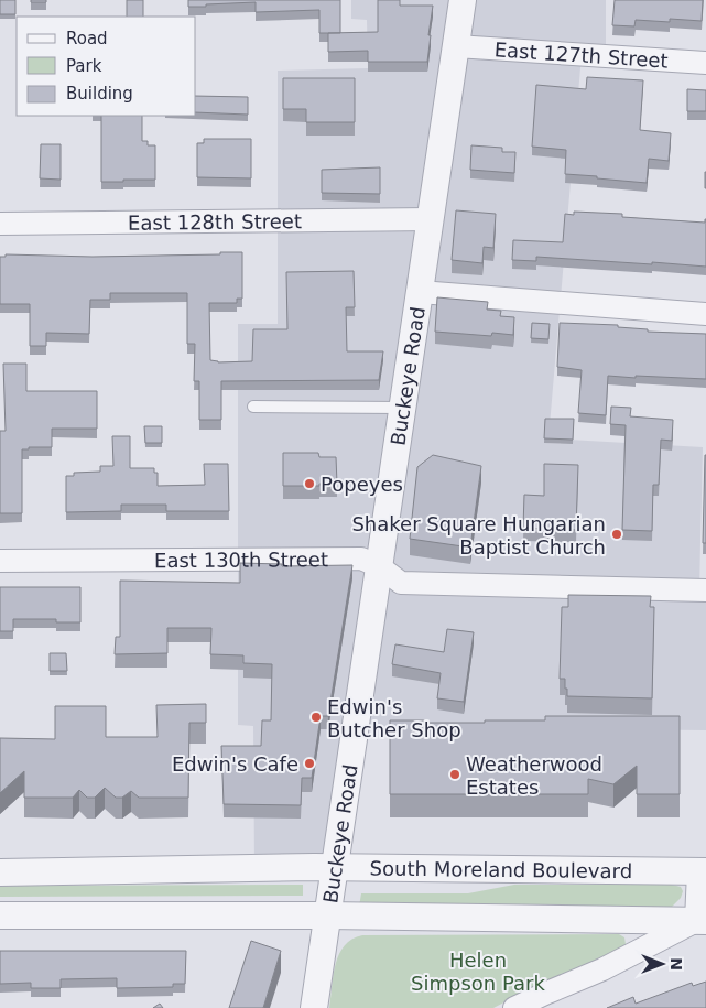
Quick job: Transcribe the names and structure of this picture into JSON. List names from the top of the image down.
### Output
{
  "streets": {
    "street": [
      "East 127th Street",
      "East 128th Street",
      "Buckeye Road",
      "East 130th Street",
      "South Moreland Boulevard"
    ]
  },
  "crossings": [
    ["East 127th Street", "Buckeye Road"],
    ["East 128th Street", "Buckeye Road"],
    ["Buckeye Road", "East 130th Street"],
    ["Buckeye Road", "South Moreland Boulevard"]
  ],
  "parks": ["Helen Simpson Park"],
  "places": [
    "Popeyes",
    "Shaker Square Hungarian Baptist Church",
    "Edwin's Butcher Shop",
    "Edwin's Cafe",
    "Weatherwood Estates"
  ],
  "legend": ["Road", "Park", "Building"],
  "north": "right"
}
